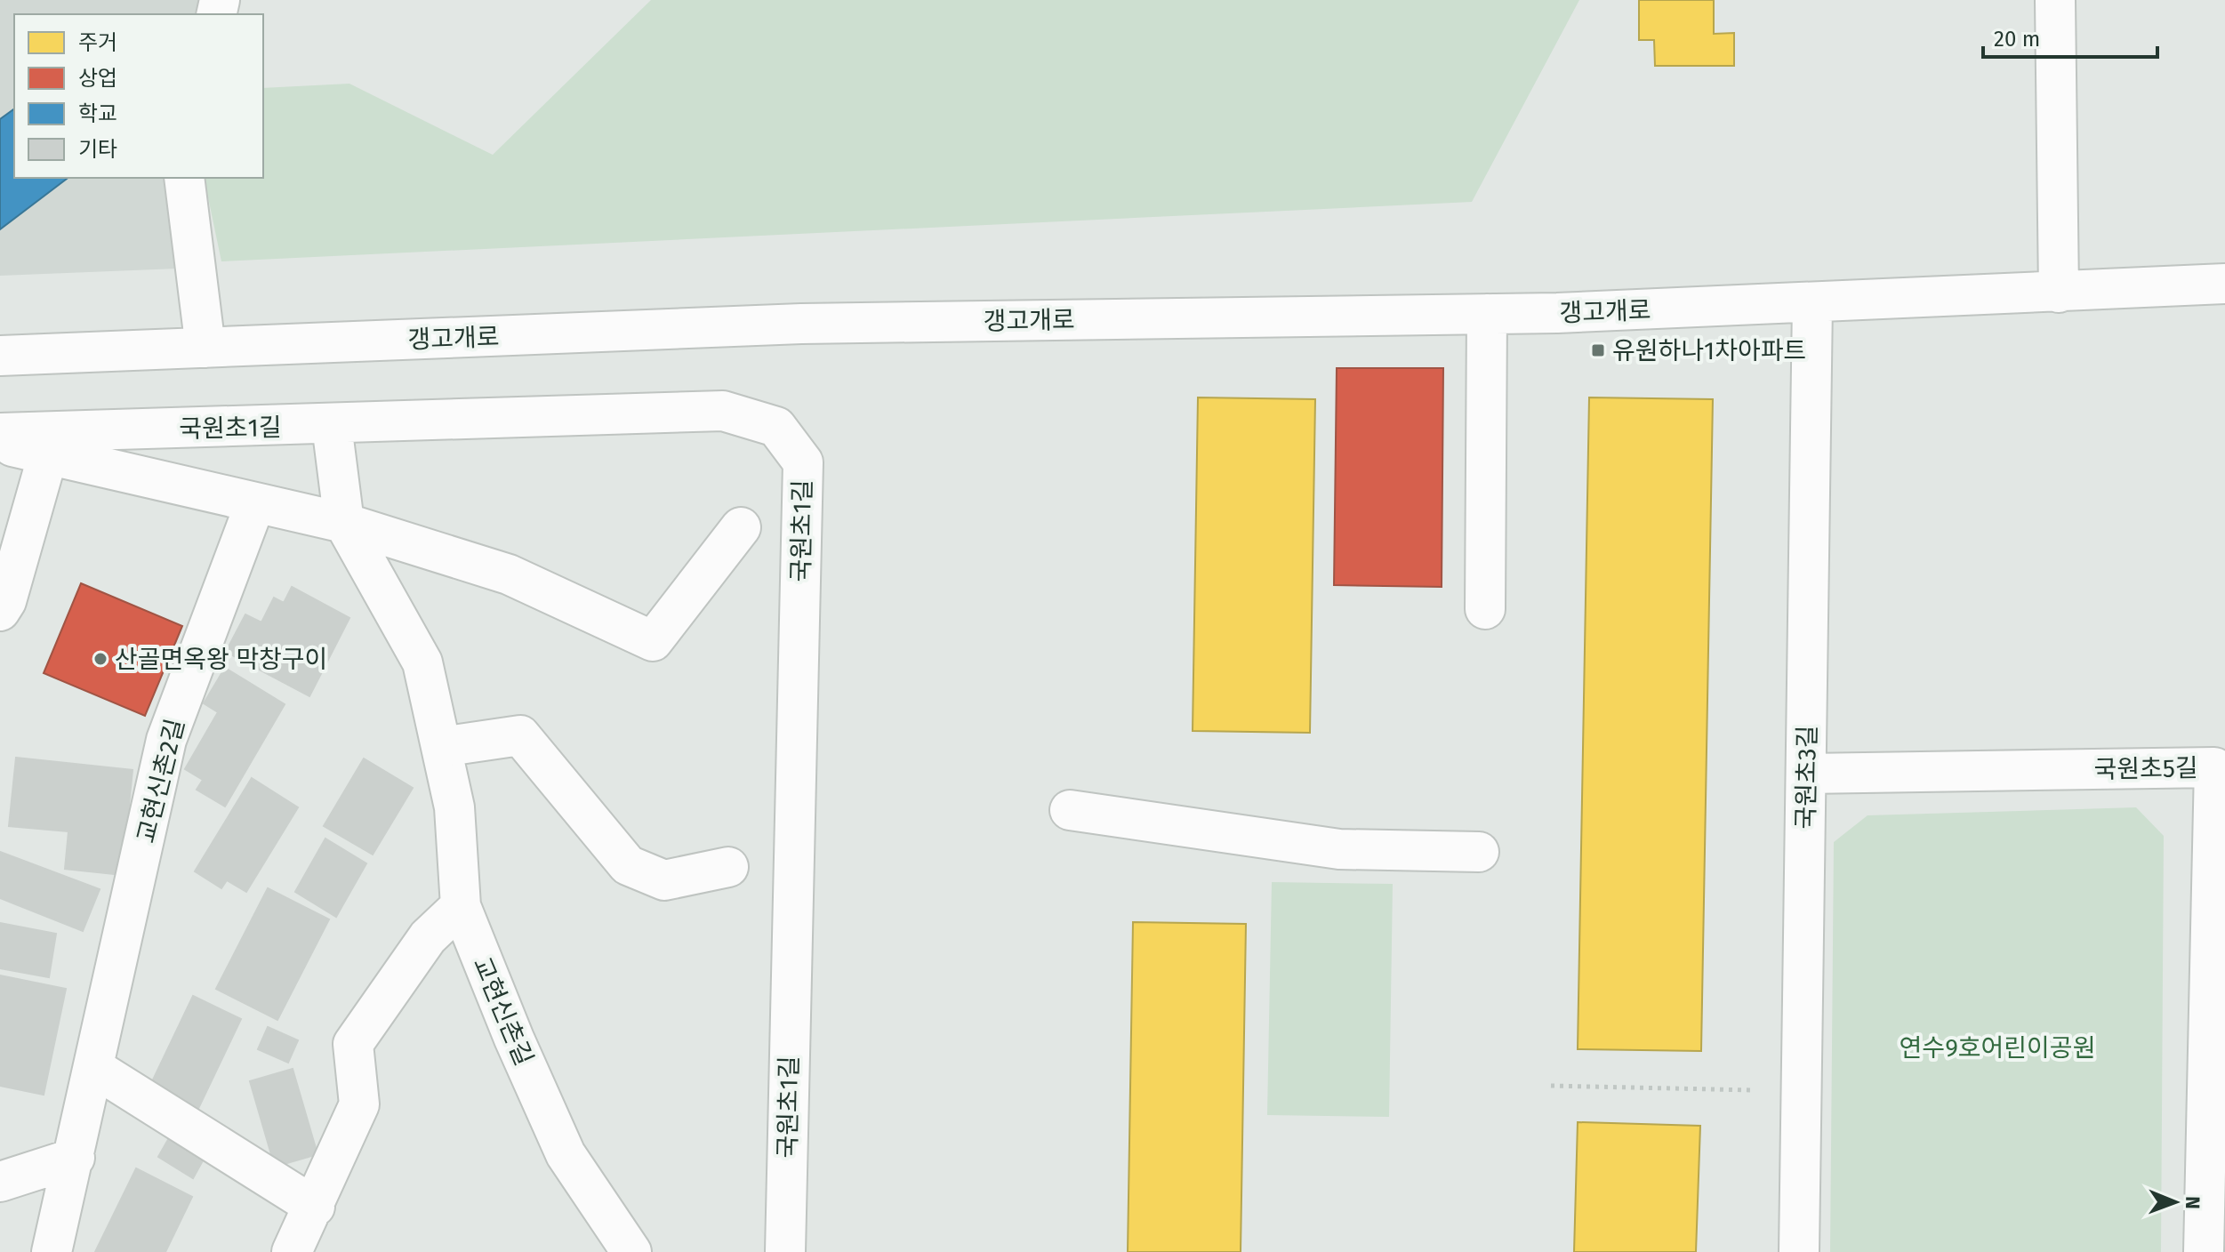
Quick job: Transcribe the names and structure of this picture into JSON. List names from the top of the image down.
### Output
{
  "streets": {
    "street": [
      "갱고개로",
      "국원초1길",
      "국원초5길",
      "국원초3길",
      "교현신촌2길",
      "교현신촌길"
    ]
  },
  "crossings": [
    ["갱고개로", "국원초3길"],
    ["국원초1길", "교현신촌길"],
    ["국원초5길", "국원초3길"]
  ],
  "parks": ["연수9호어린이공원"],
  "places": {
    "transit": ["유원하나1차아파트"],
    "other": ["산골면옥왕 막창구이"]
  },
  "legend": [
    "주거",
    "상업",
    "학교",
    "기타"
  ],
  "scale_bar": "20 m",
  "north": "right"
}
